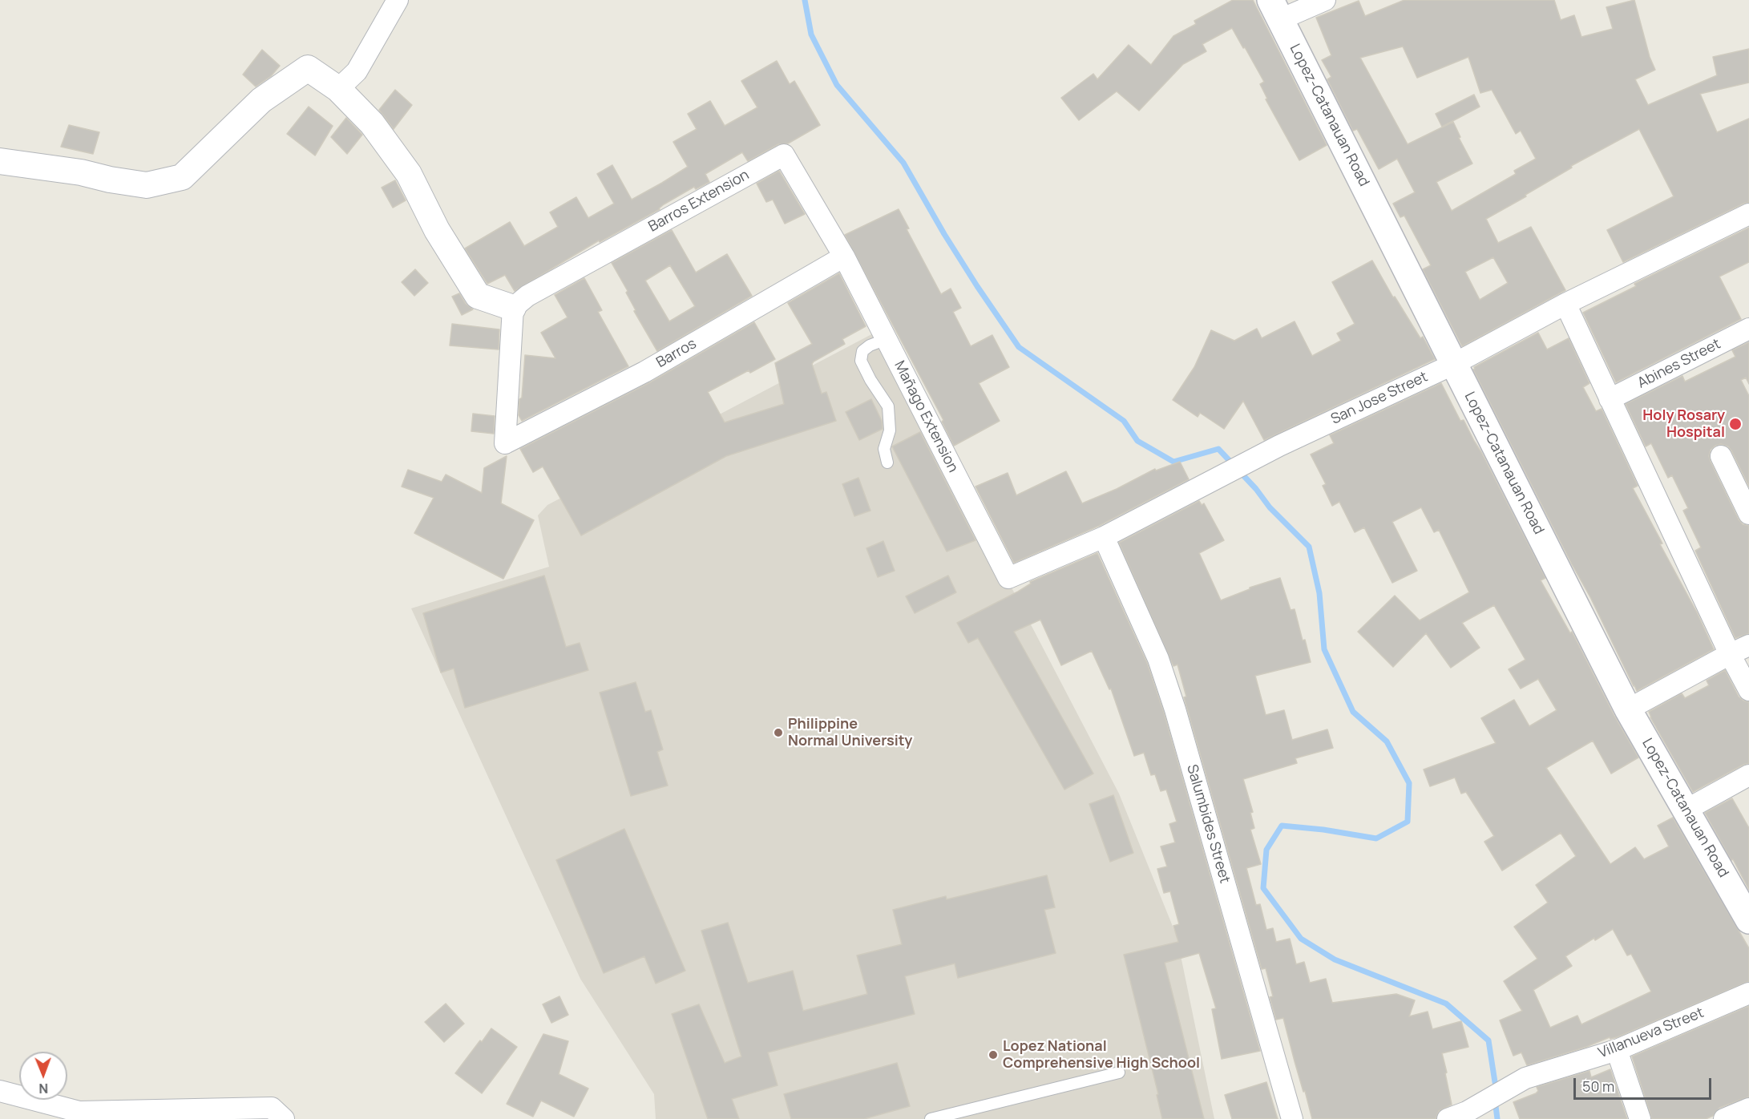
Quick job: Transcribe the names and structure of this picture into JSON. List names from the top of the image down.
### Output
{
  "streets": {
    "main road": ["Lopez-Catanauan Road"],
    "street": [
      "Barros Extension",
      "Barros",
      "Abines Street",
      "San Jose Street",
      "Mañago Extension",
      "Salumbides Street",
      "Villanueva Street"
    ]
  },
  "crossings": [
    ["Lopez-Catanauan Road", "San Jose Street"],
    ["Barros Extension", "Barros"],
    ["Barros Extension", "Mañago Extension"],
    ["Barros", "Mañago Extension"],
    ["San Jose Street", "Mañago Extension"],
    ["San Jose Street", "Salumbides Street"]
  ],
  "places": ["Holy Rosary Hospital", "Philippine Normal University", "Lopez National Comprehensive High School"],
  "scale_bar": "50 m",
  "north": "bottom"
}
